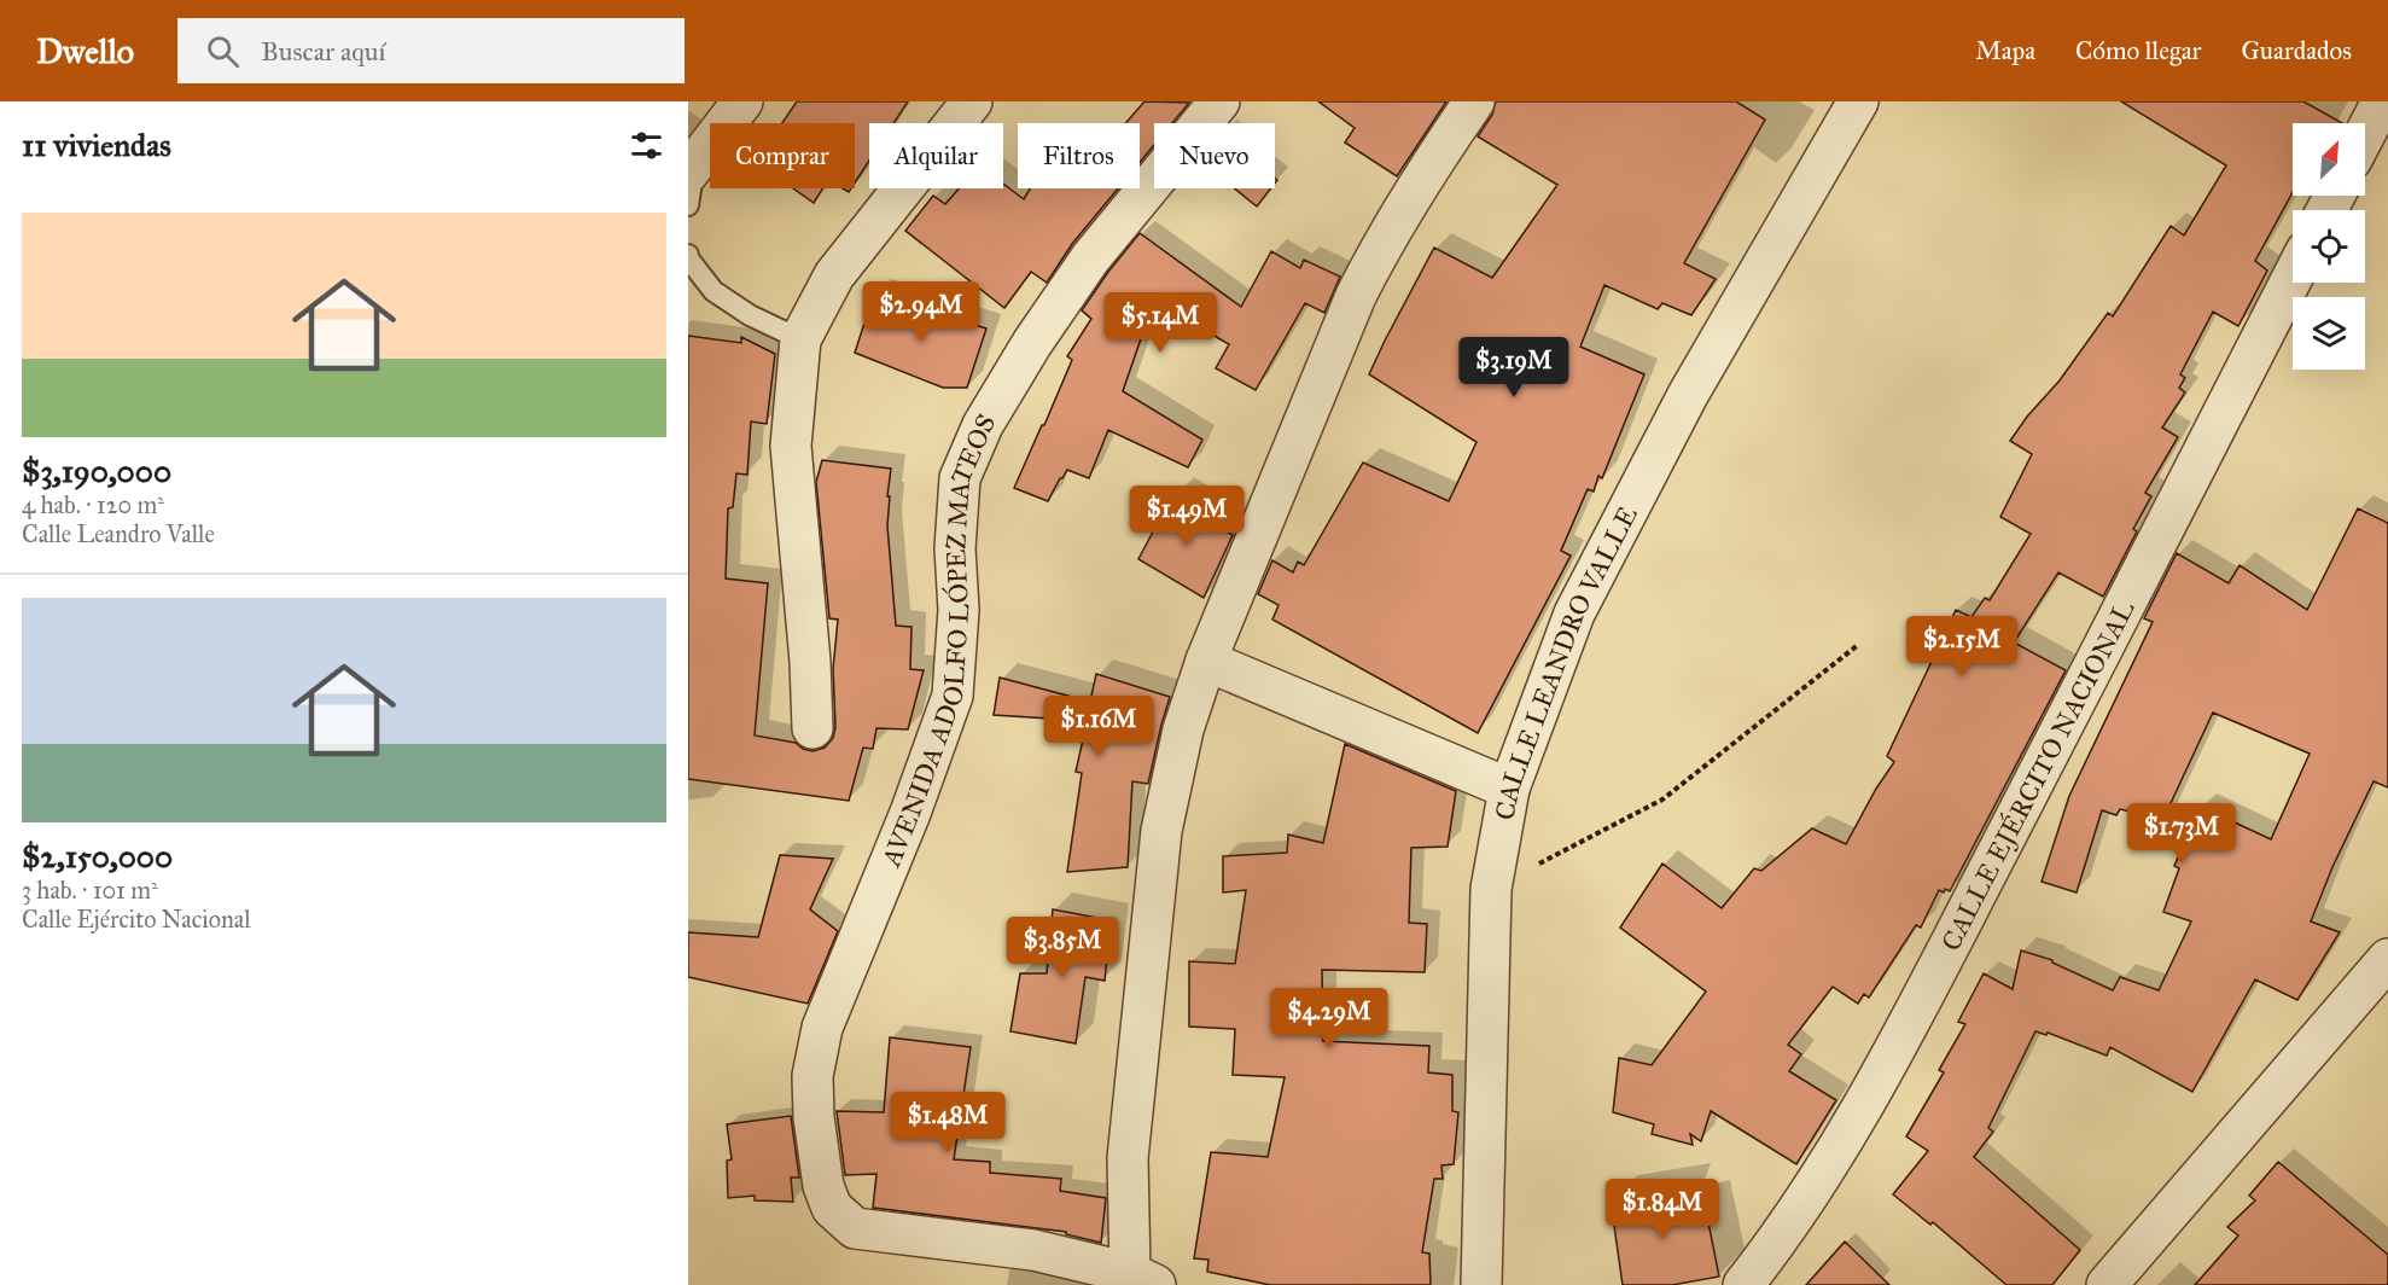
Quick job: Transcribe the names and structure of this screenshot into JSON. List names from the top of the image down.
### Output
{
  "streets": {
    "street": ["AVENIDA ADOLFO LÓPEZ MATEOS", "CALLE LEANDRO VALLE", "CALLE EJÉRCITO NACIONAL"]
  },
  "north": "top right",
  "page": {
    "header": "Dwello",
    "search": "Buscar aquí",
    "nav": ["Mapa", "Cómo llegar", "Guardados"],
    "heading": "11 viviendas",
    "chip": [
      "Comprar",
      "Alquilar",
      "Filtros",
      "Nuevo"
    ],
    "list": [
      {
        "name": "$3,190,000",
        "note": "4 hab. · 120 m² · Calle Leandro Valle"
      },
      {
        "name": "$2,150,000",
        "note": "3 hab. · 101 m² · Calle Ejército Nacional"
      }
    ],
    "price": [
      "$2.94M",
      "$5.14M",
      "$3.19M",
      "$1.49M",
      "$2.15M",
      "$1.16M",
      "$1.73M",
      "$3.85M",
      "$4.29M",
      "$1.48M",
      "$1.84M"
    ]
  }
}
